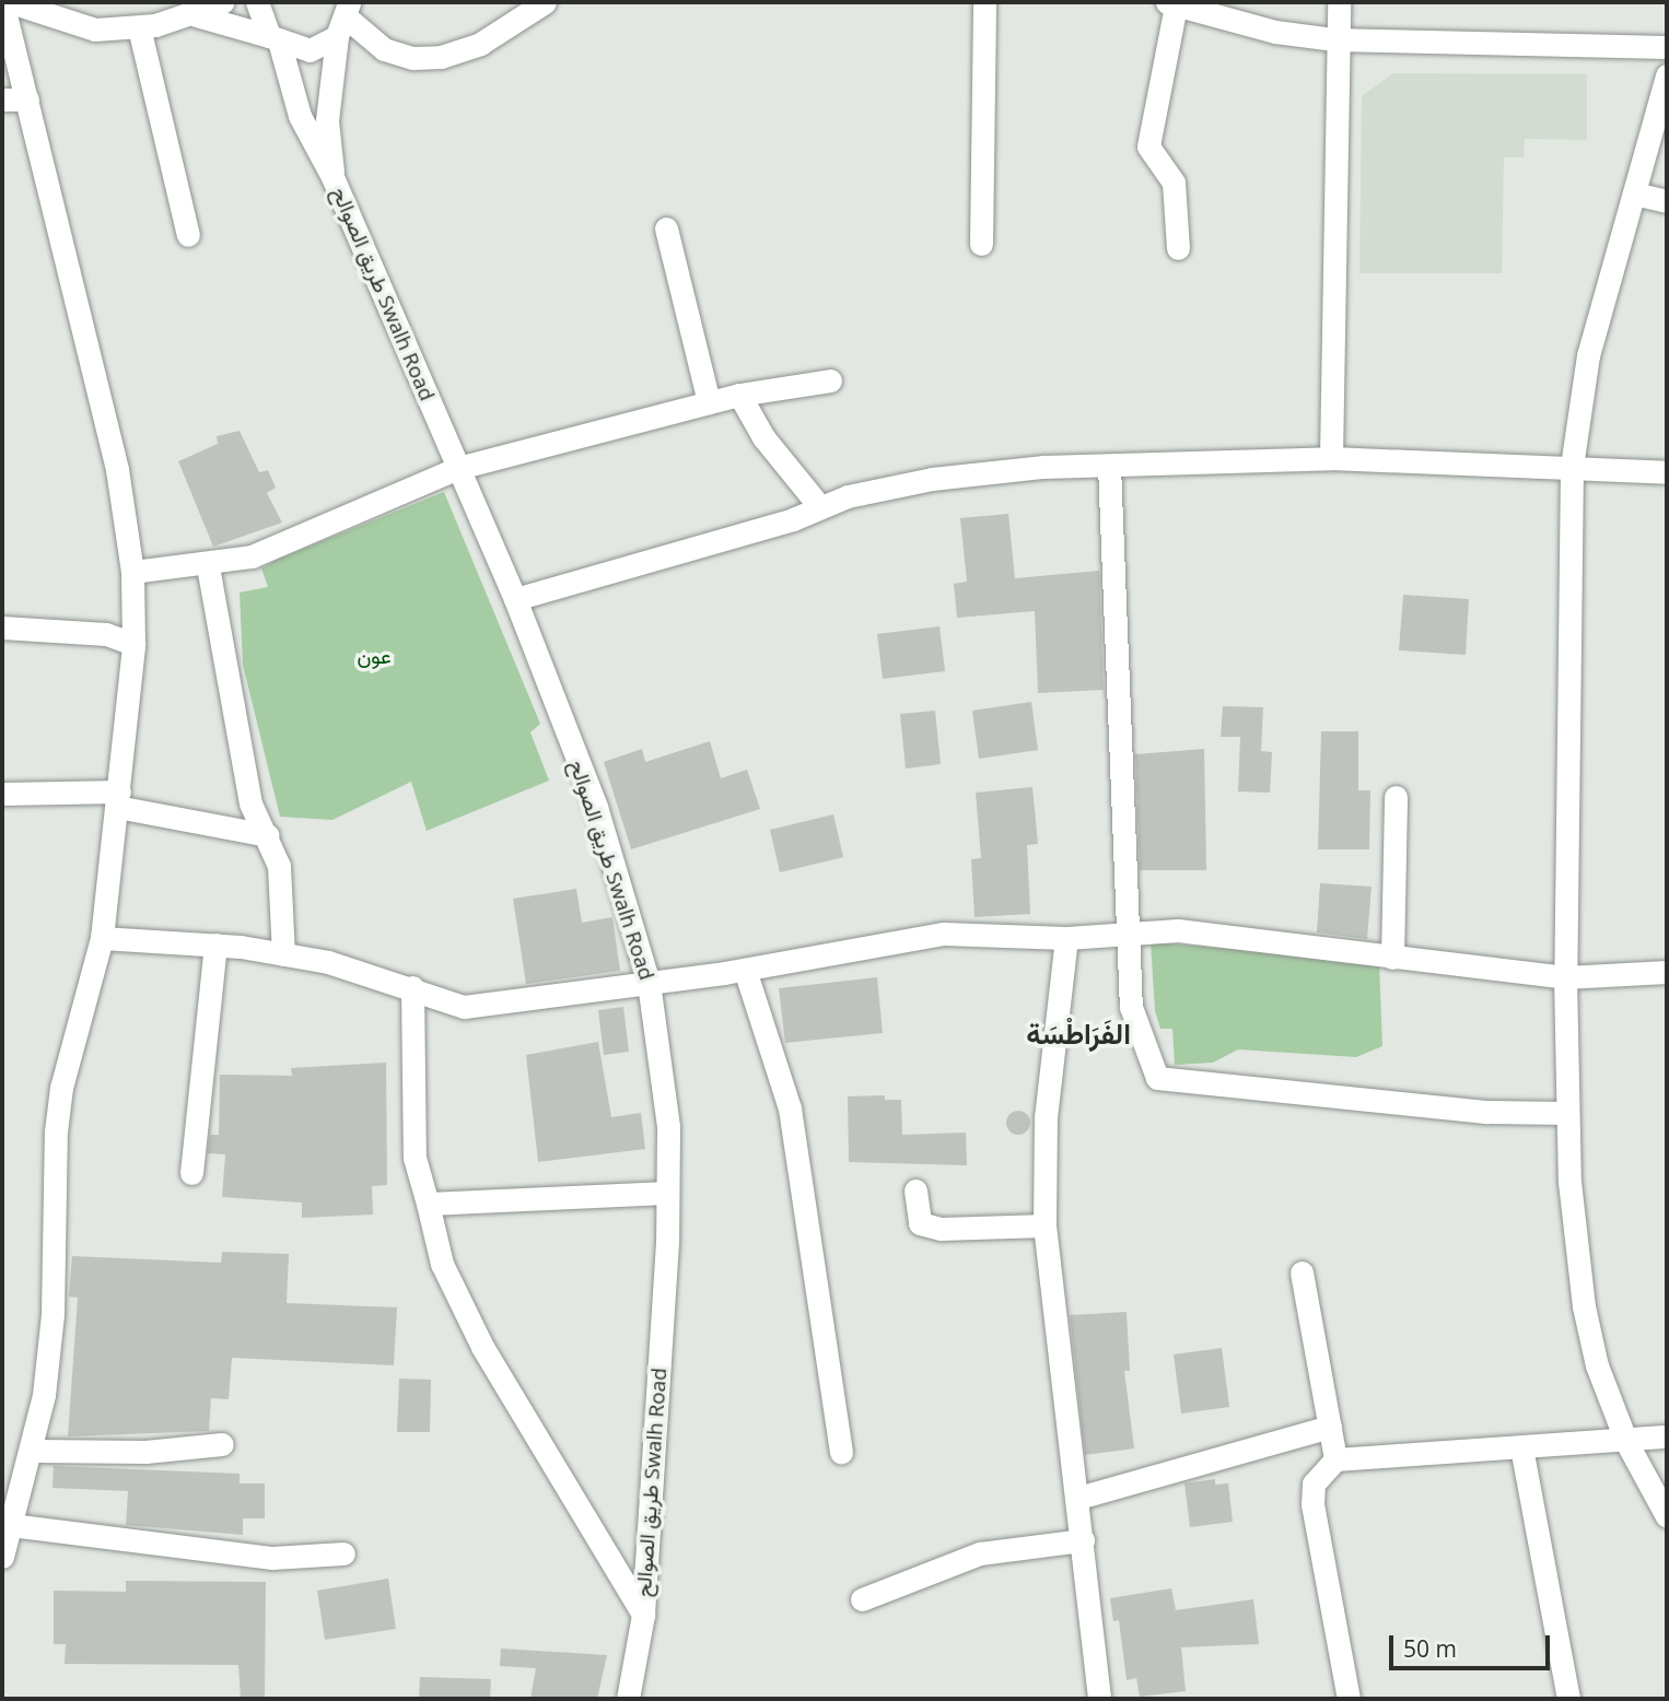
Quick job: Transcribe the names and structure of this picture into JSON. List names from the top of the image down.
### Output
{
  "streets": {
    "street": ["طريق الصوالح Swalh Road"]
  },
  "districts": ["الفَرَاطْسَة"],
  "parks": ["عون"],
  "scale_bar": "50 m"
}
